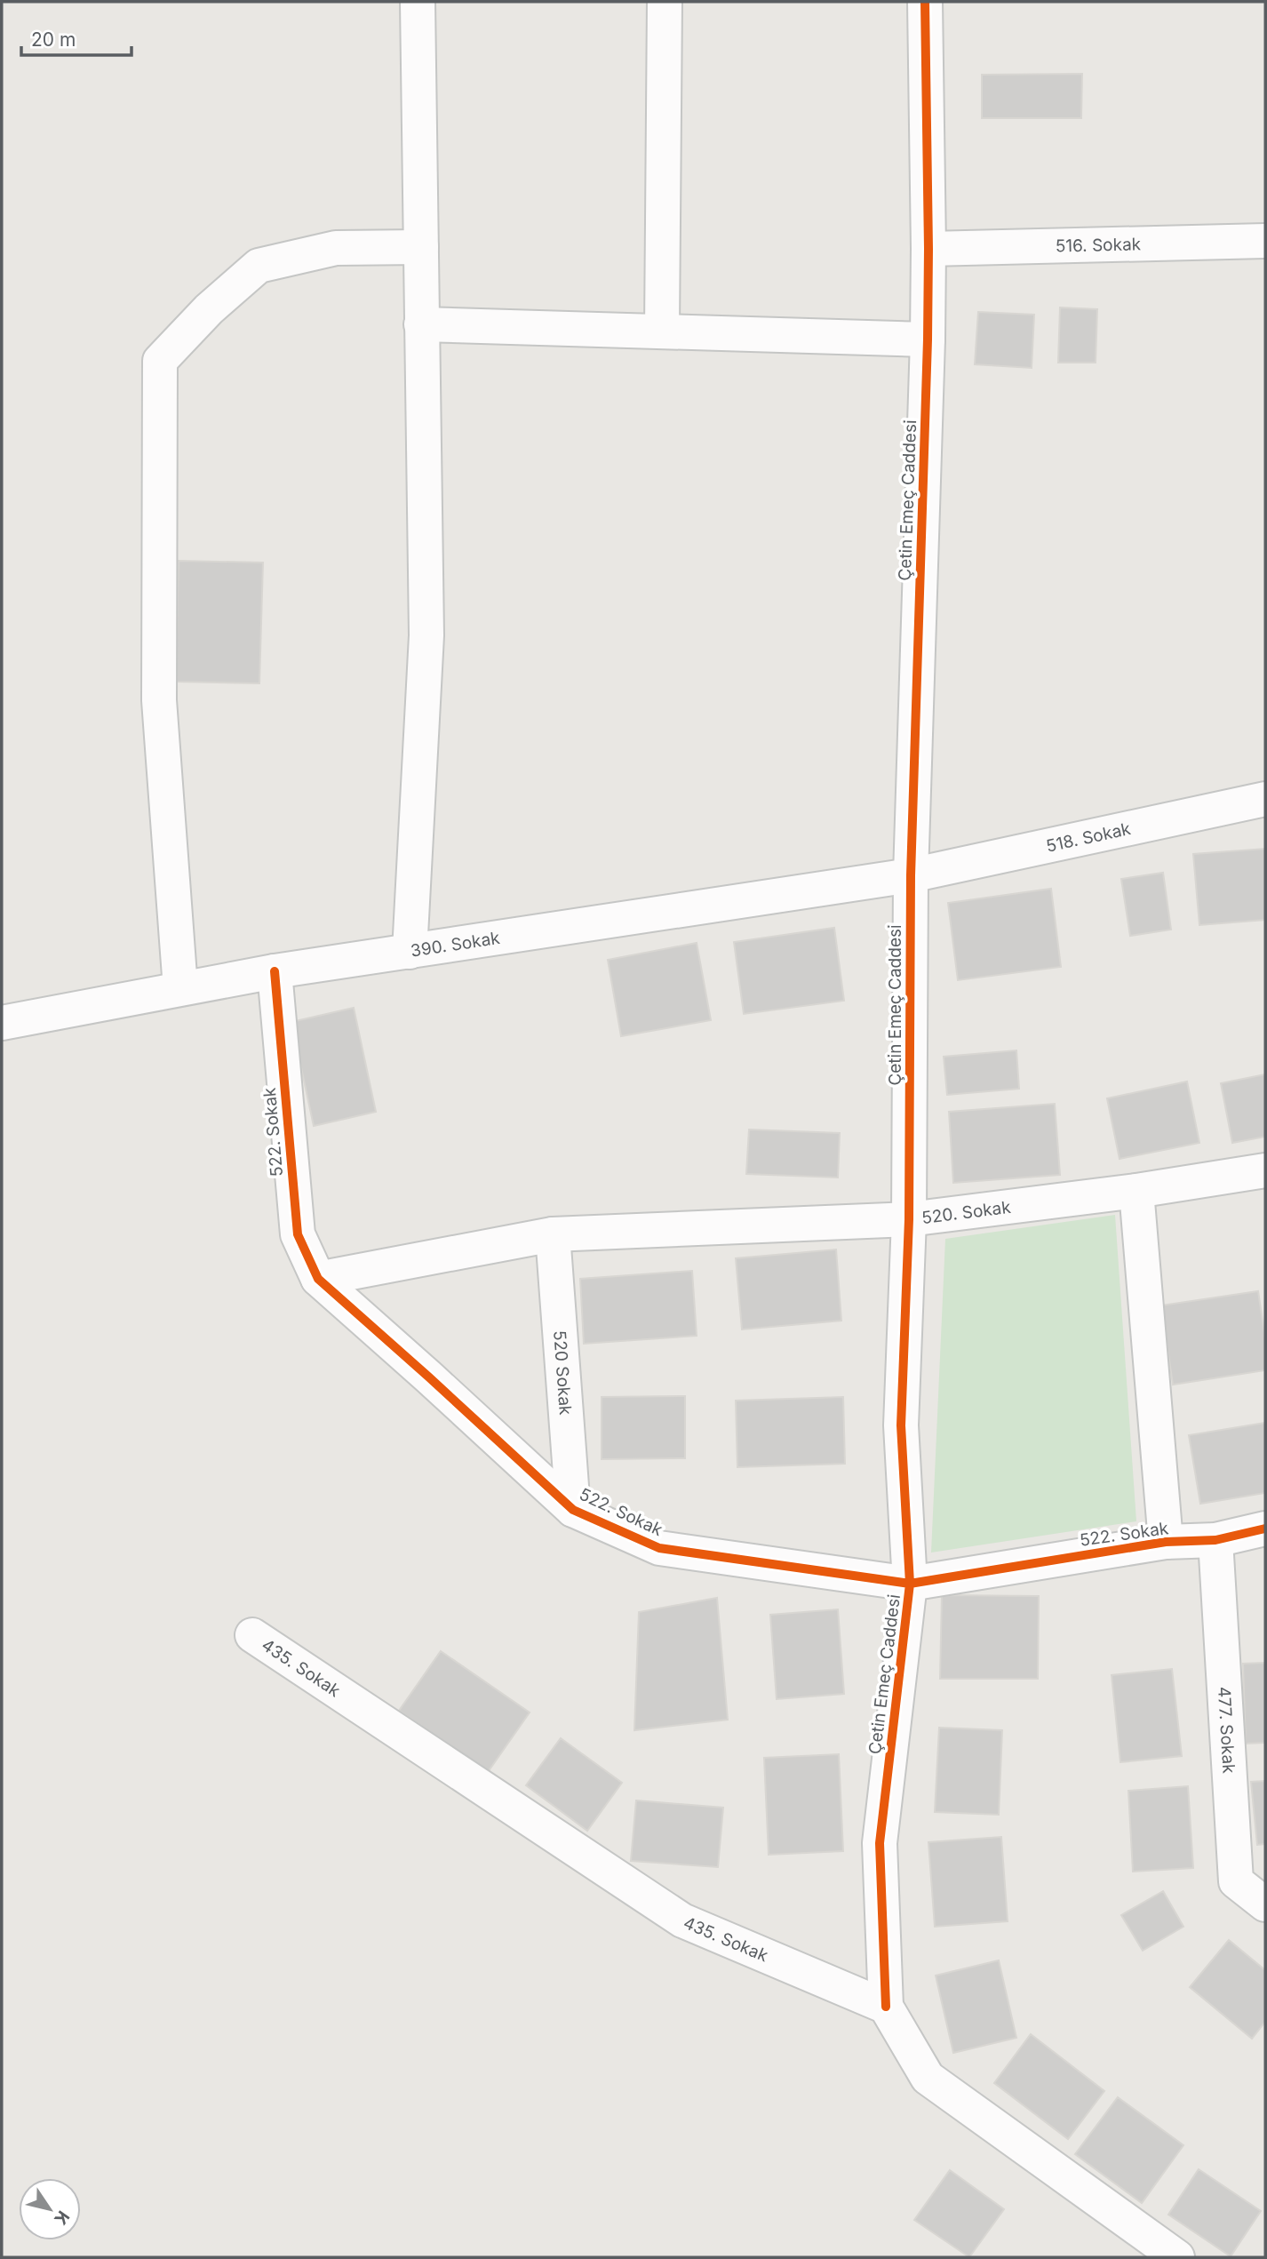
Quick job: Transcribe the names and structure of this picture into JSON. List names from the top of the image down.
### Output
{
  "streets": {
    "street": [
      "516. Sokak",
      "Çetin Emeç Caddesi",
      "518. Sokak",
      "390. Sokak",
      "522. Sokak",
      "520. Sokak",
      "520 Sokak",
      "435. Sokak",
      "477. Sokak"
    ]
  },
  "crossings": [
    ["516. Sokak", "Çetin Emeç Caddesi"],
    ["Çetin Emeç Caddesi", "518. Sokak"],
    ["Çetin Emeç Caddesi", "390. Sokak"],
    ["Çetin Emeç Caddesi", "522. Sokak"],
    ["Çetin Emeç Caddesi", "520. Sokak"],
    ["Çetin Emeç Caddesi", "435. Sokak"],
    ["518. Sokak", "390. Sokak"],
    ["390. Sokak", "522. Sokak"],
    ["522. Sokak", "520. Sokak"],
    ["522. Sokak", "520 Sokak"],
    ["522. Sokak", "477. Sokak"],
    ["520. Sokak", "520 Sokak"]
  ],
  "scale_bar": "20 m",
  "north": "bottom right"
}
